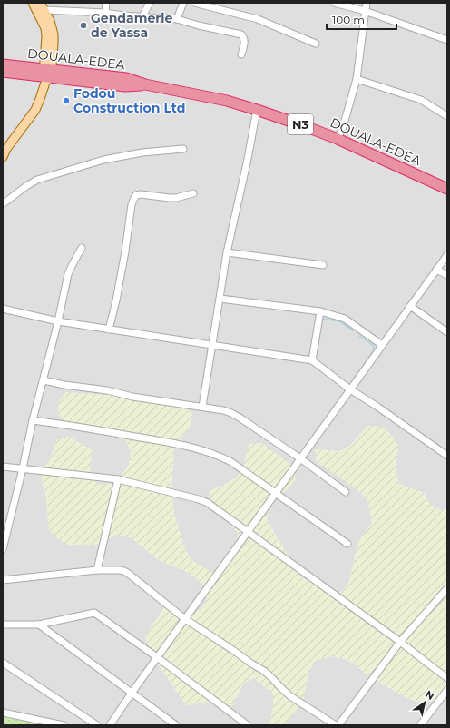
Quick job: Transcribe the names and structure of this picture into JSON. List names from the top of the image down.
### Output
{
  "streets": {
    "highway": ["DOUALA-EDEA", "N3"]
  },
  "places": ["Gendamerie de Yassa", "Fodou Construction Ltd"],
  "scale_bar": "100 m",
  "north": "top right"
}
